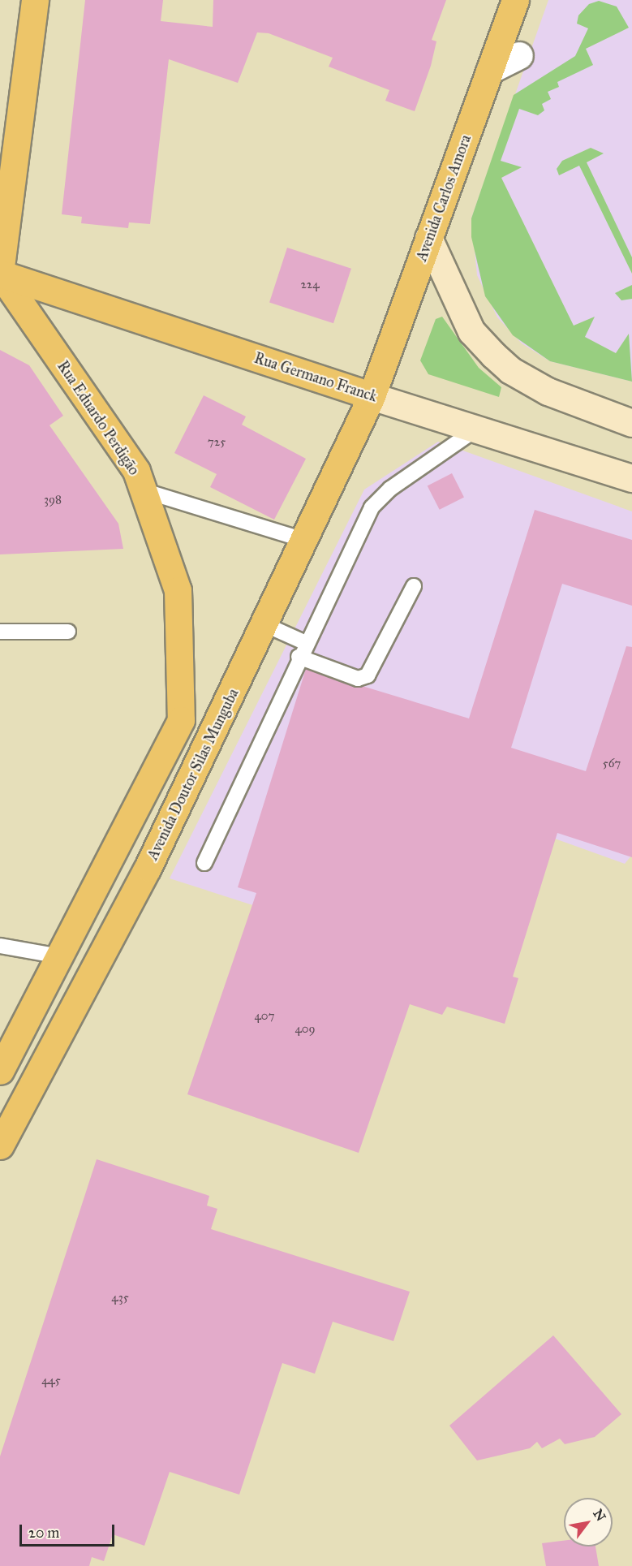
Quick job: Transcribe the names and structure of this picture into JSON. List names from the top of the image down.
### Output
{
  "streets": {
    "main road": [
      "Avenida Carlos Amora",
      "Rua Germano Franck",
      "Rua Eduardo Perdigão",
      "Avenida Doutor Silas Munguba"
    ]
  },
  "crossings": [
    ["Avenida Carlos Amora", "Rua Germano Franck"],
    ["Avenida Carlos Amora", "Avenida Doutor Silas Munguba"],
    ["Rua Germano Franck", "Rua Eduardo Perdigão"],
    ["Rua Germano Franck", "Avenida Doutor Silas Munguba"]
  ],
  "house_numbers": [
    "224",
    "725",
    "398",
    "567",
    "407",
    "409",
    "435",
    "445"
  ],
  "scale_bar": "20 m",
  "north": "top right"
}
